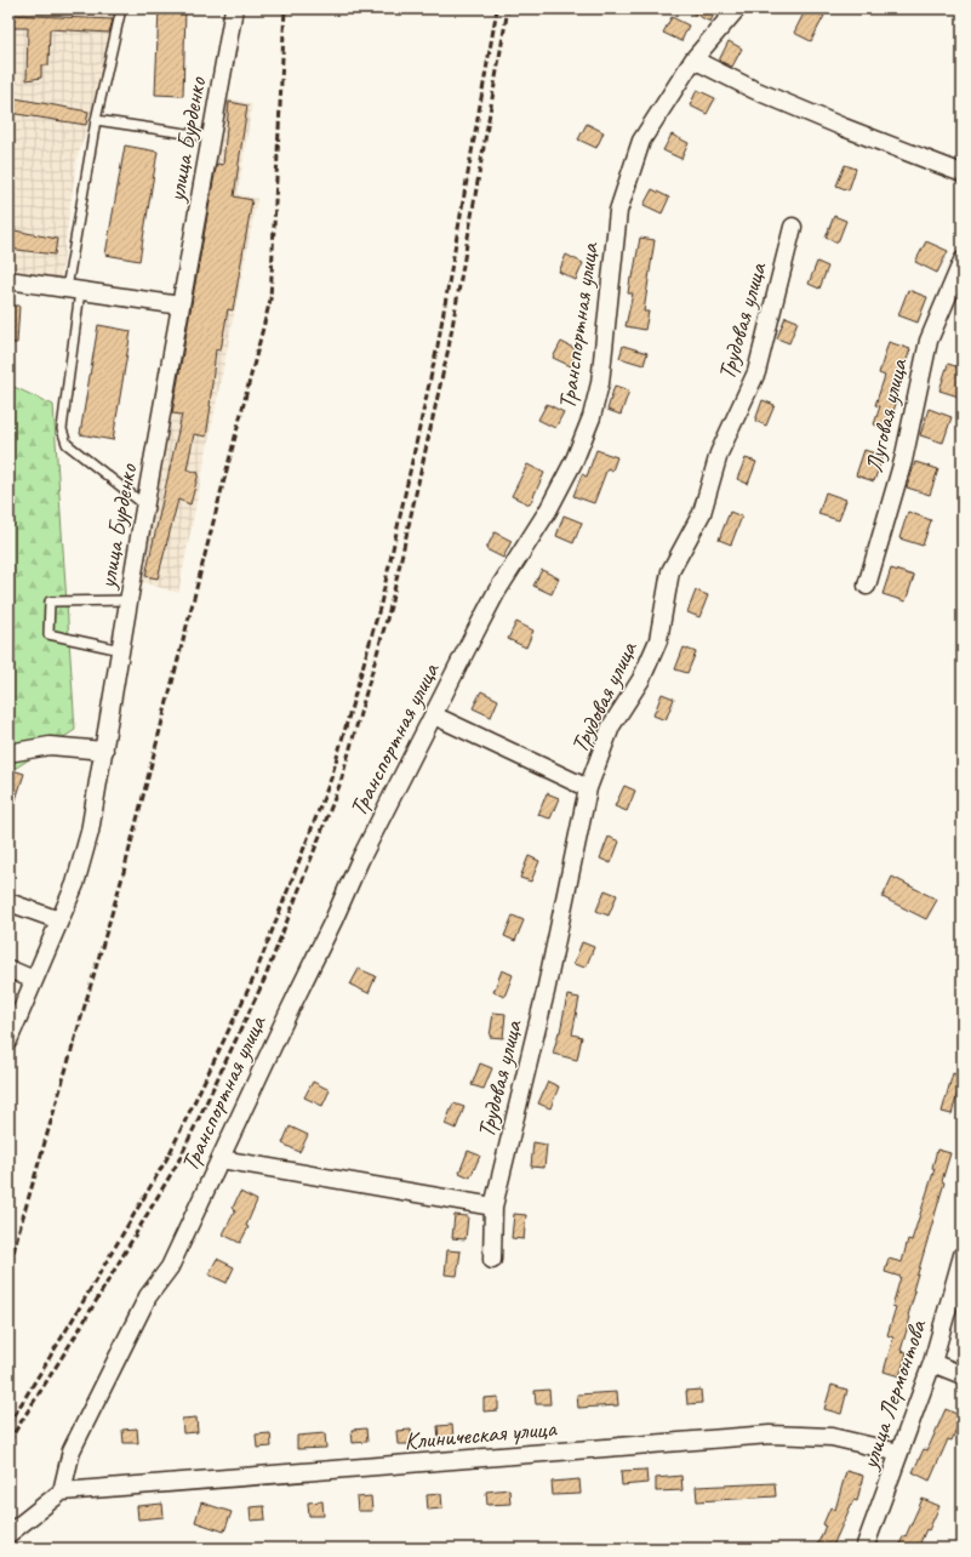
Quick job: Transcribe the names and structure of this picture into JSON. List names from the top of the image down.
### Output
{
  "streets": {
    "street": [
      "улица Бурденко",
      "Трудовая улица",
      "Транспортная улица",
      "Луговая улица",
      "улица Лермонтова",
      "Клиническая улица"
    ]
  },
  "crossings": [
    ["Транспортная улица", "Клиническая улица"],
    ["улица Лермонтова", "Клиническая улица"]
  ]
}
